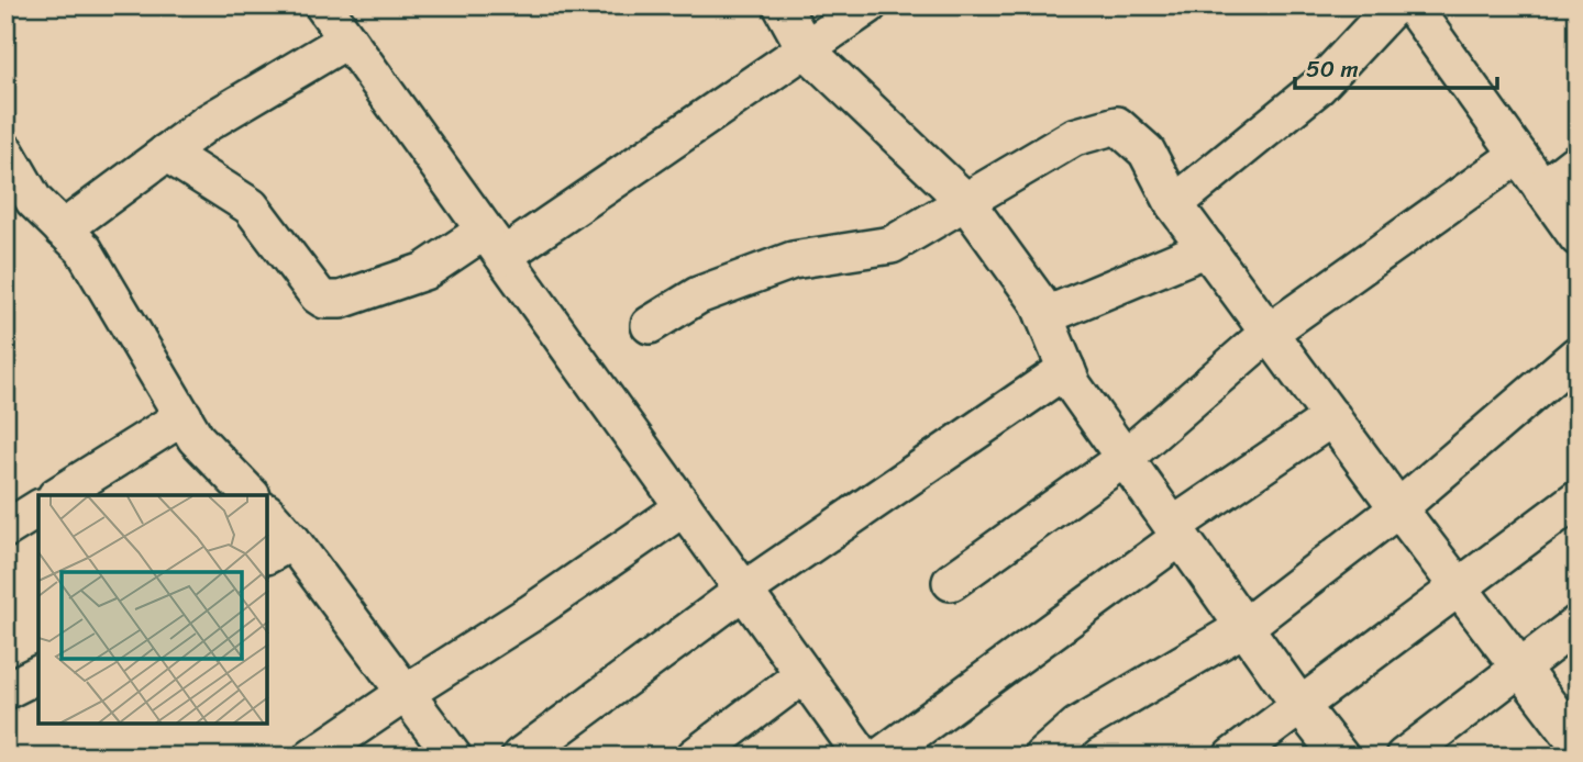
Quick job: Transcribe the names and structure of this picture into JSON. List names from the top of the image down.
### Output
{
  "scale_bar": "50 m"
}
